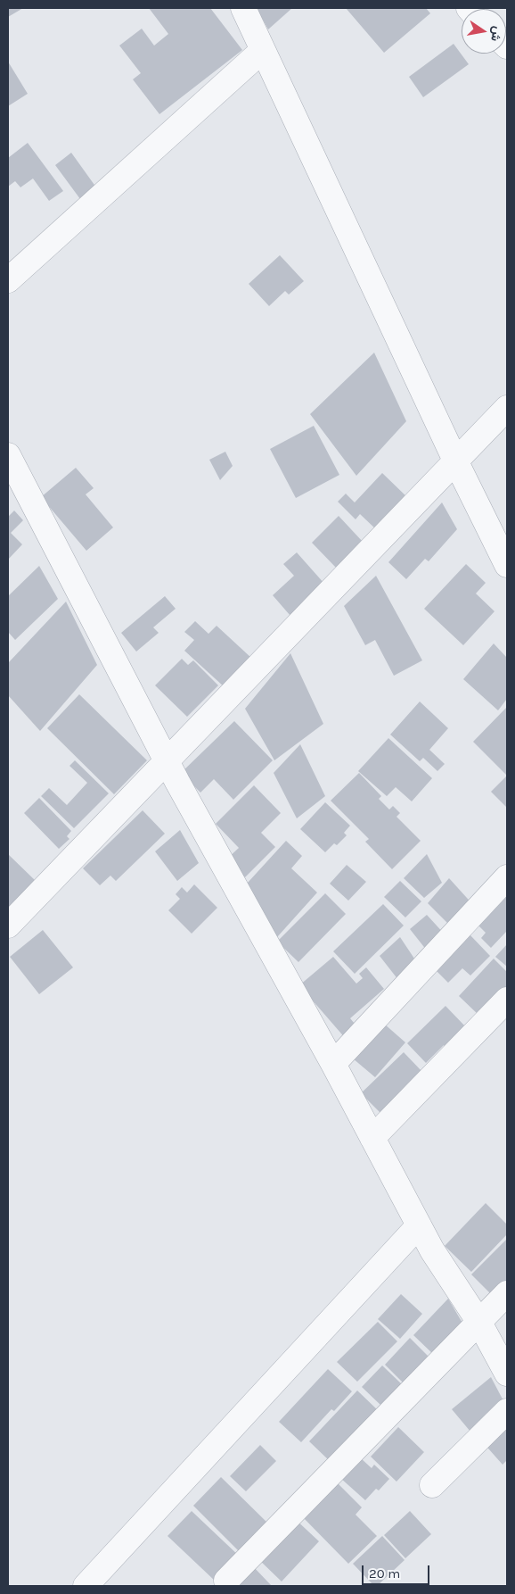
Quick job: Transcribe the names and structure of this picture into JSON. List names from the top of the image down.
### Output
{
  "scale_bar": "20 m",
  "north": "right"
}
